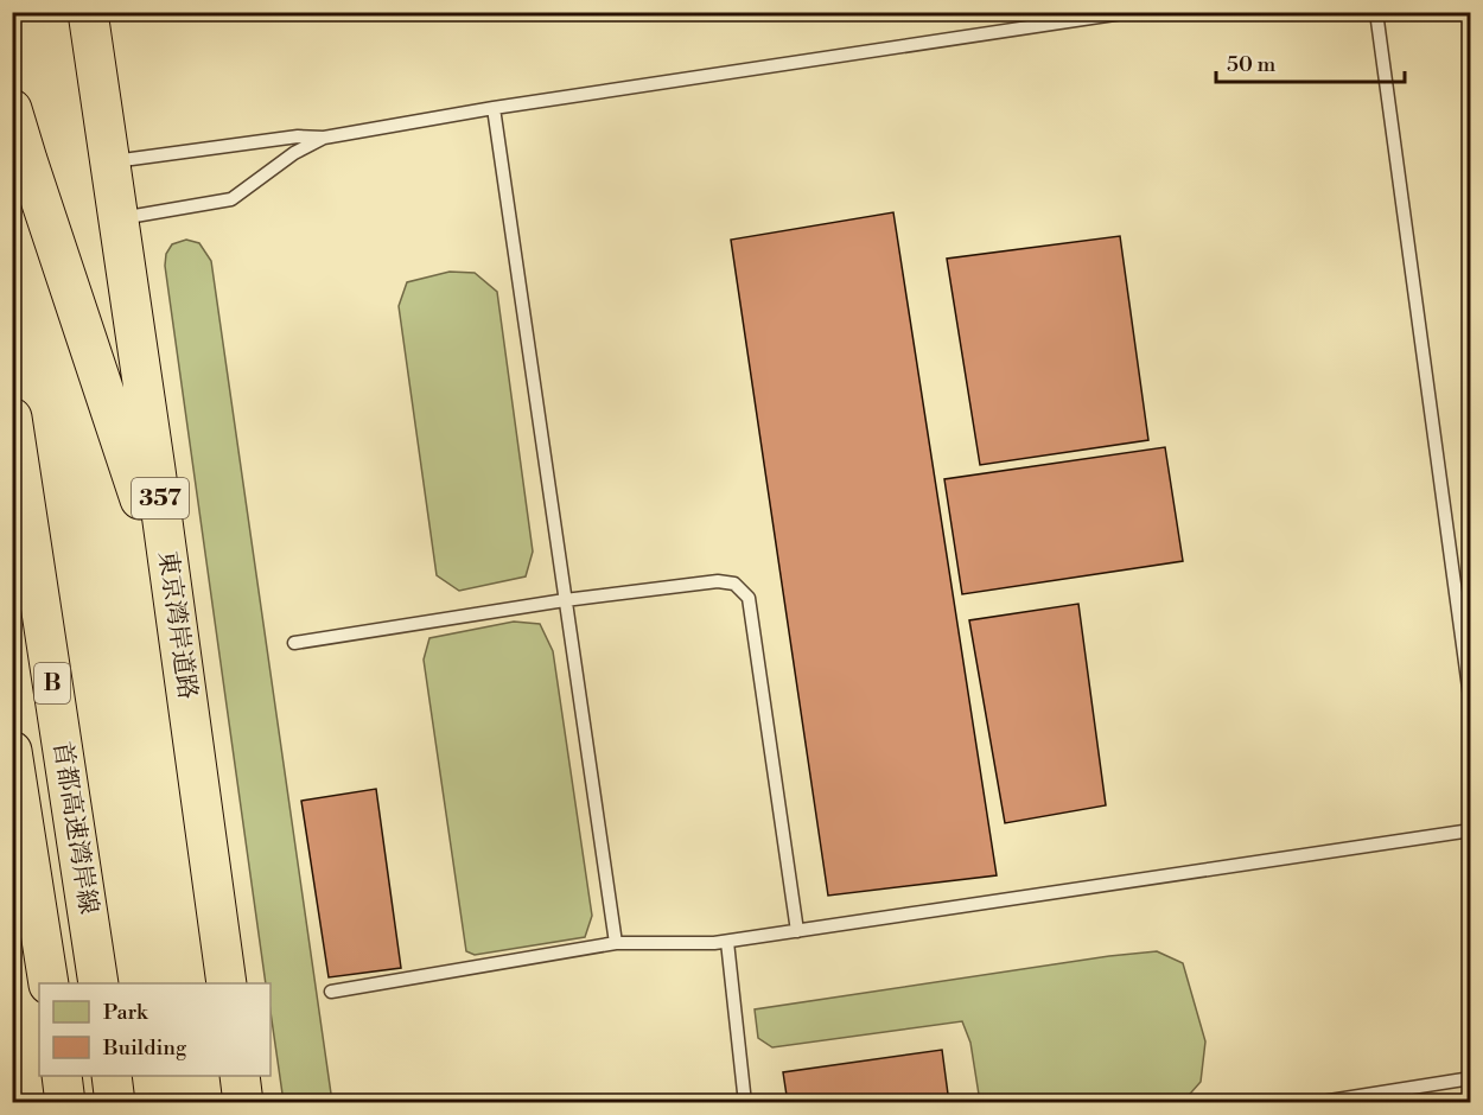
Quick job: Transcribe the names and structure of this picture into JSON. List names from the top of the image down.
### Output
{
  "streets": {
    "highway": [
      "357",
      "東京湾岸道路",
      "B",
      "首都高速湾岸線"
    ]
  },
  "legend": ["Park", "Building"],
  "scale_bar": "50 m"
}
